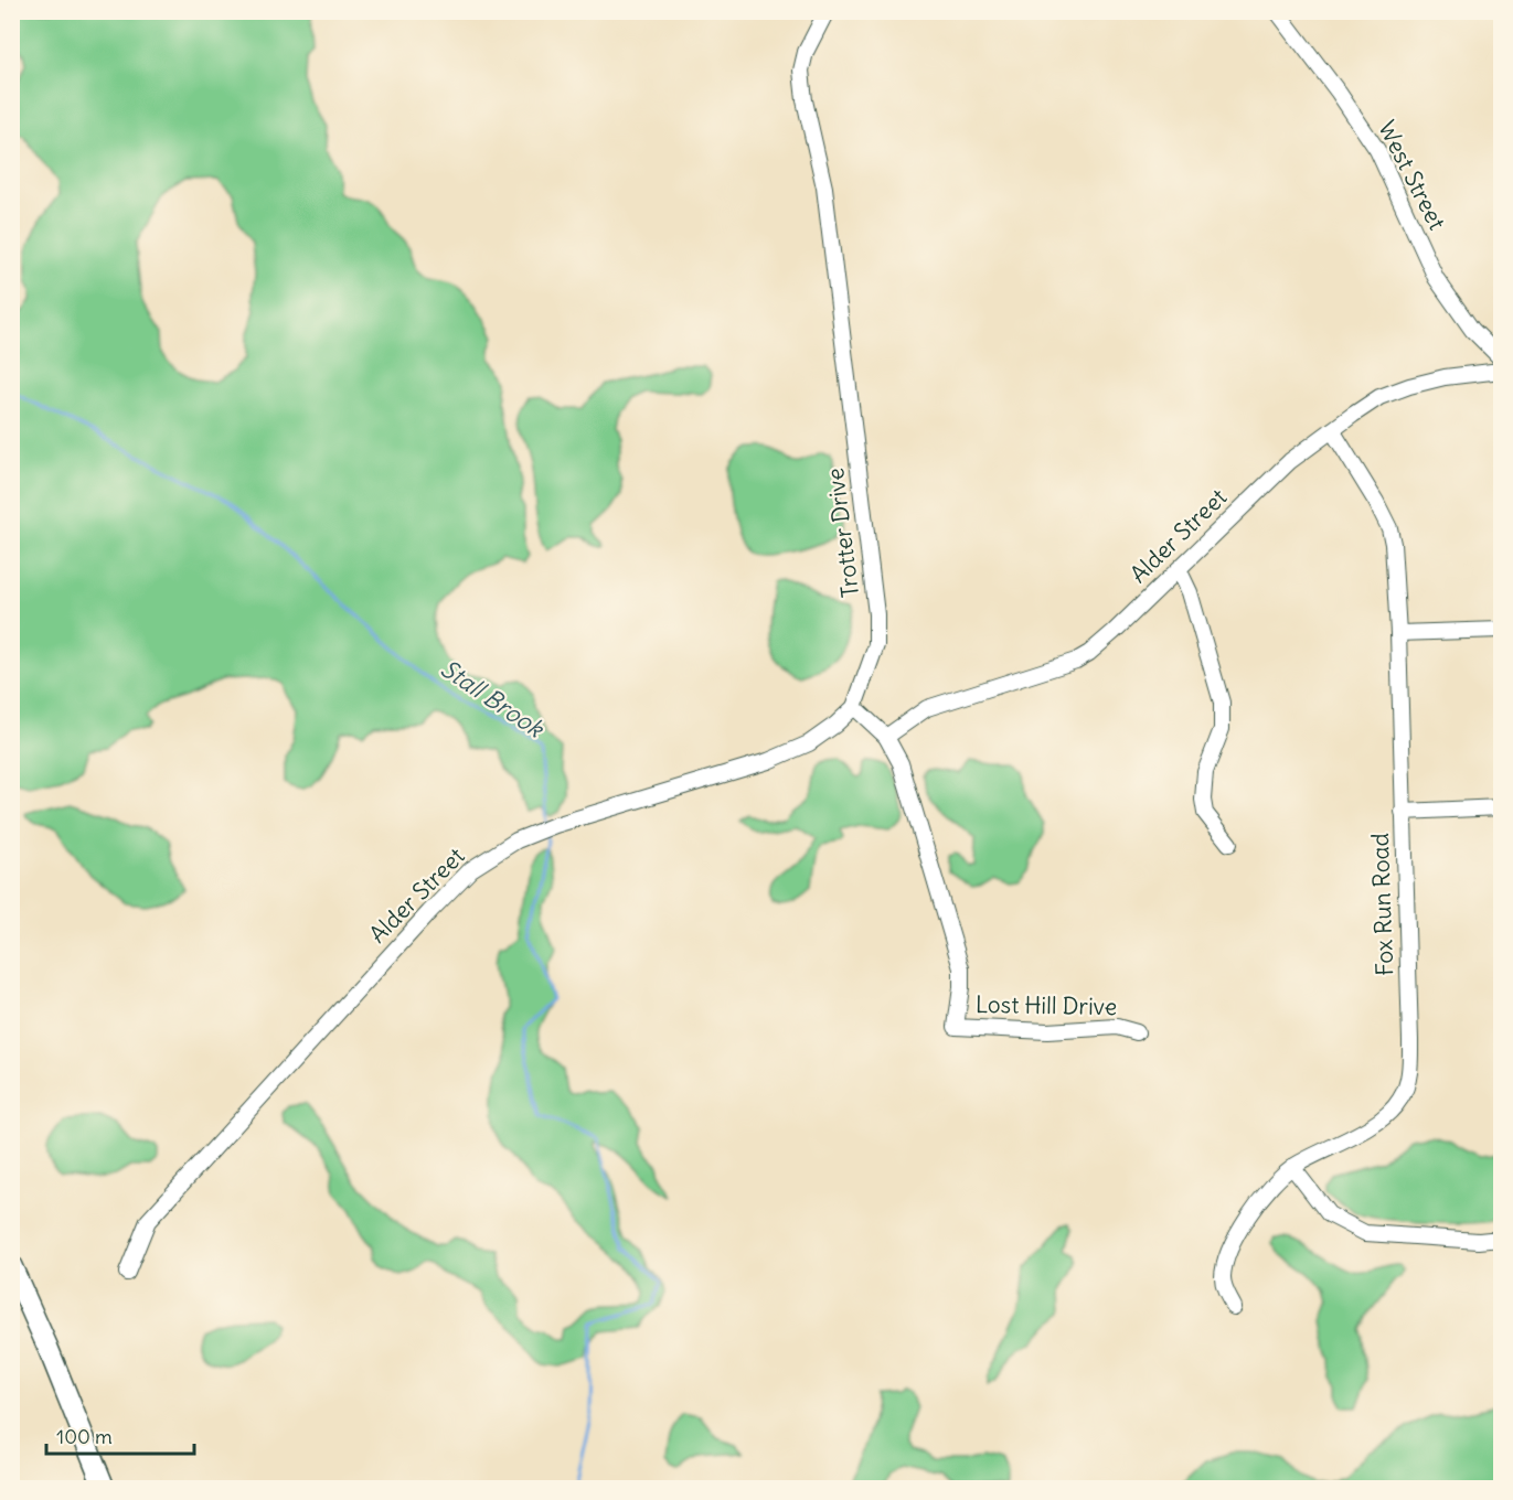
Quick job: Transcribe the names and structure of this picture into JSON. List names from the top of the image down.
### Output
{
  "streets": {
    "street": [
      "West Street",
      "Trotter Drive",
      "Alder Street",
      "Fox Run Road",
      "Lost Hill Drive"
    ]
  },
  "crossings": [
    ["Trotter Drive", "Alder Street"],
    ["Alder Street", "Fox Run Road"],
    ["Alder Street", "Lost Hill Drive"]
  ],
  "water": ["Stall Brook"],
  "scale_bar": "100 m"
}
